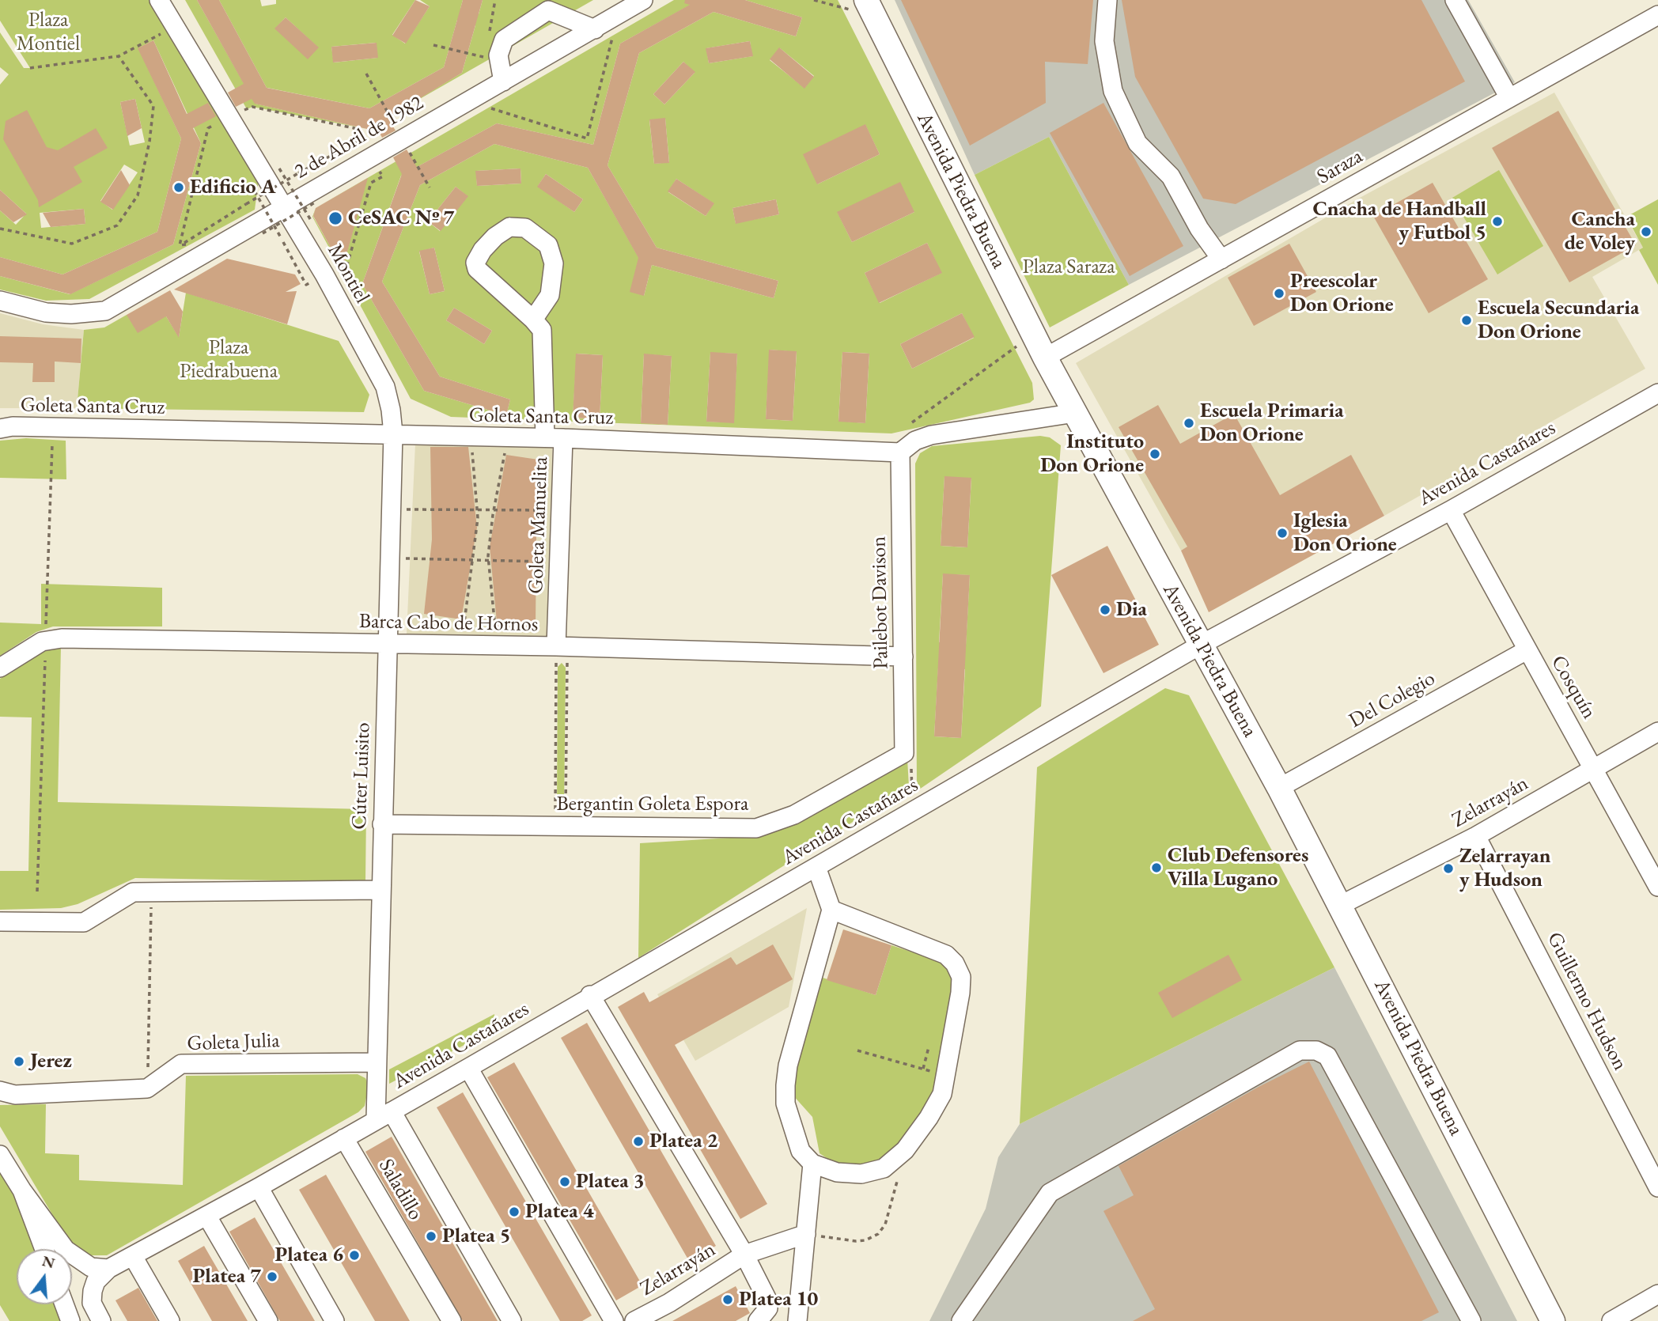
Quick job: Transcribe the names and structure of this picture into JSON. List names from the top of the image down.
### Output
{
  "streets": {
    "main road": ["Avenida Piedra Buena"],
    "street": [
      "2 de Abril de 1982",
      "Saraza",
      "Montiel",
      "Goleta Santa Cruz",
      "Avenida Castañares",
      "Goleta Manuelita",
      "Pailebot Davison",
      "Barca Cabo de Hornos",
      "Cosquín",
      "Del Colegio",
      "Cúter Luisito",
      "Zelarrayán",
      "Bergantin Goleta Espora",
      "Guillermo Hudson",
      "Goleta Julia",
      "Saladillo"
    ]
  },
  "crossings": [
    ["2 de Abril de 1982", "Montiel"],
    ["Saraza", "Avenida Piedra Buena"],
    ["Avenida Piedra Buena", "Avenida Castañares"],
    ["Avenida Piedra Buena", "Del Colegio"],
    ["Avenida Piedra Buena", "Zelarrayán"],
    ["Montiel", "Goleta Santa Cruz"],
    ["Montiel", "Cúter Luisito"],
    ["Goleta Santa Cruz", "Goleta Manuelita"],
    ["Goleta Santa Cruz", "Pailebot Davison"],
    ["Goleta Santa Cruz", "Cúter Luisito"],
    ["Avenida Castañares", "Cosquín"],
    ["Avenida Castañares", "Cúter Luisito"],
    ["Avenida Castañares", "Saladillo"],
    ["Goleta Manuelita", "Barca Cabo de Hornos"],
    ["Pailebot Davison", "Barca Cabo de Hornos"],
    ["Pailebot Davison", "Bergantin Goleta Espora"],
    ["Barca Cabo de Hornos", "Cúter Luisito"],
    ["Cosquín", "Del Colegio"],
    ["Cosquín", "Zelarrayán"],
    ["Cúter Luisito", "Bergantin Goleta Espora"],
    ["Cúter Luisito", "Goleta Julia"],
    ["Zelarrayán", "Guillermo Hudson"]
  ],
  "parks": ["Plaza Montiel", "Plaza Saraza", "Plaza Piedrabuena"],
  "places": [
    "Edificio A",
    "CeSAC Nº 7",
    "Cnacha de Handball y Futbol 5",
    "Cancha de Voley",
    "Preescolar Don Orione",
    "Escuela Secundaria Don Orione",
    "Escuela Primaria Don Orione",
    "Instituto Don Orione",
    "Iglesia Don Orione",
    "Dia",
    "Club Defensores Villa Lugano",
    "Zelarrayan y Hudson",
    "Jerez",
    "Platea 2",
    "Platea 3",
    "Platea 4",
    "Platea 5",
    "Platea 6",
    "Platea 7",
    "Platea 10"
  ],
  "north": "top"
}
